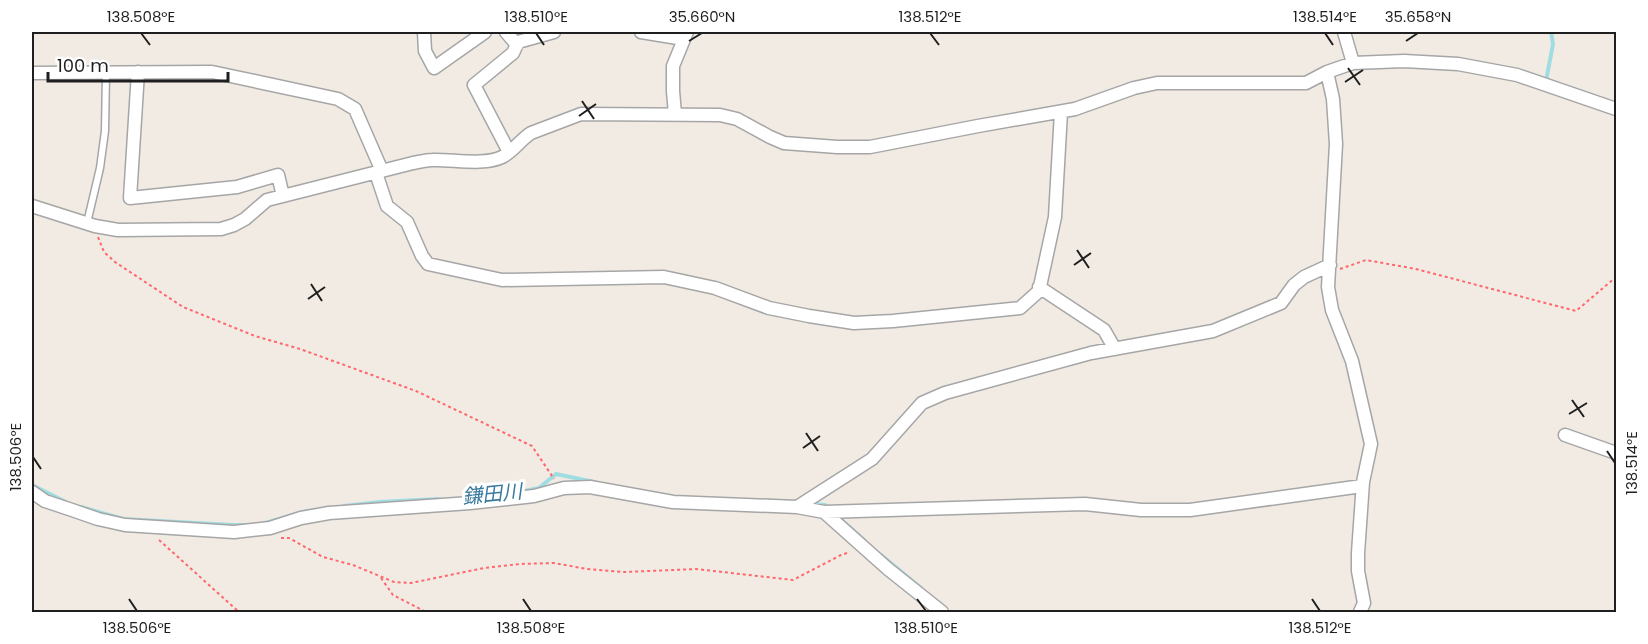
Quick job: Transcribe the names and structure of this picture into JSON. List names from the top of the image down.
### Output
{
  "water": ["鎌田川"],
  "scale_bar": "100 m",
  "coordinates": [
    "138.508°E",
    "138.510°E",
    "35.660°N",
    "138.512°E",
    "138.514°E",
    "35.658°N",
    "138.506°E"
  ]
}
